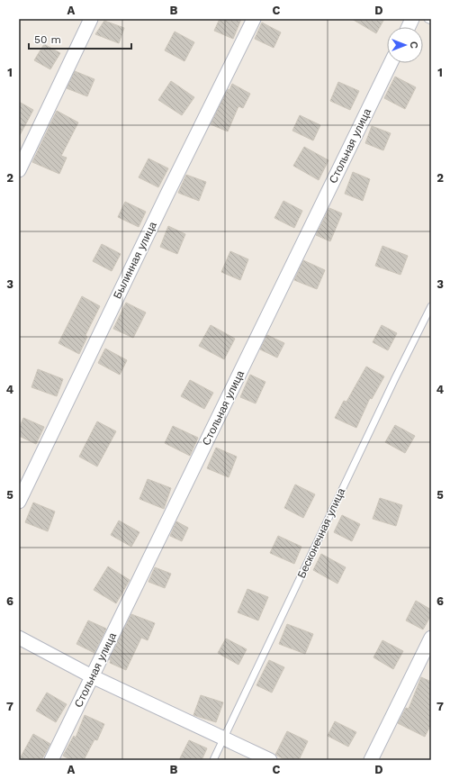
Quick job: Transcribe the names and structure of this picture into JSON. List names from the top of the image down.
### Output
{
  "streets": {
    "street": ["Стольная улица", "Былинная улица"],
    "lane": ["Бесконечная улица"]
  },
  "scale_bar": "50 m",
  "north": "right",
  "grid": {
    "columns": [
      "A",
      "B",
      "C",
      "D"
    ],
    "rows": [
      "1",
      "2",
      "3",
      "4",
      "5",
      "6",
      "7"
    ]
  }
}
